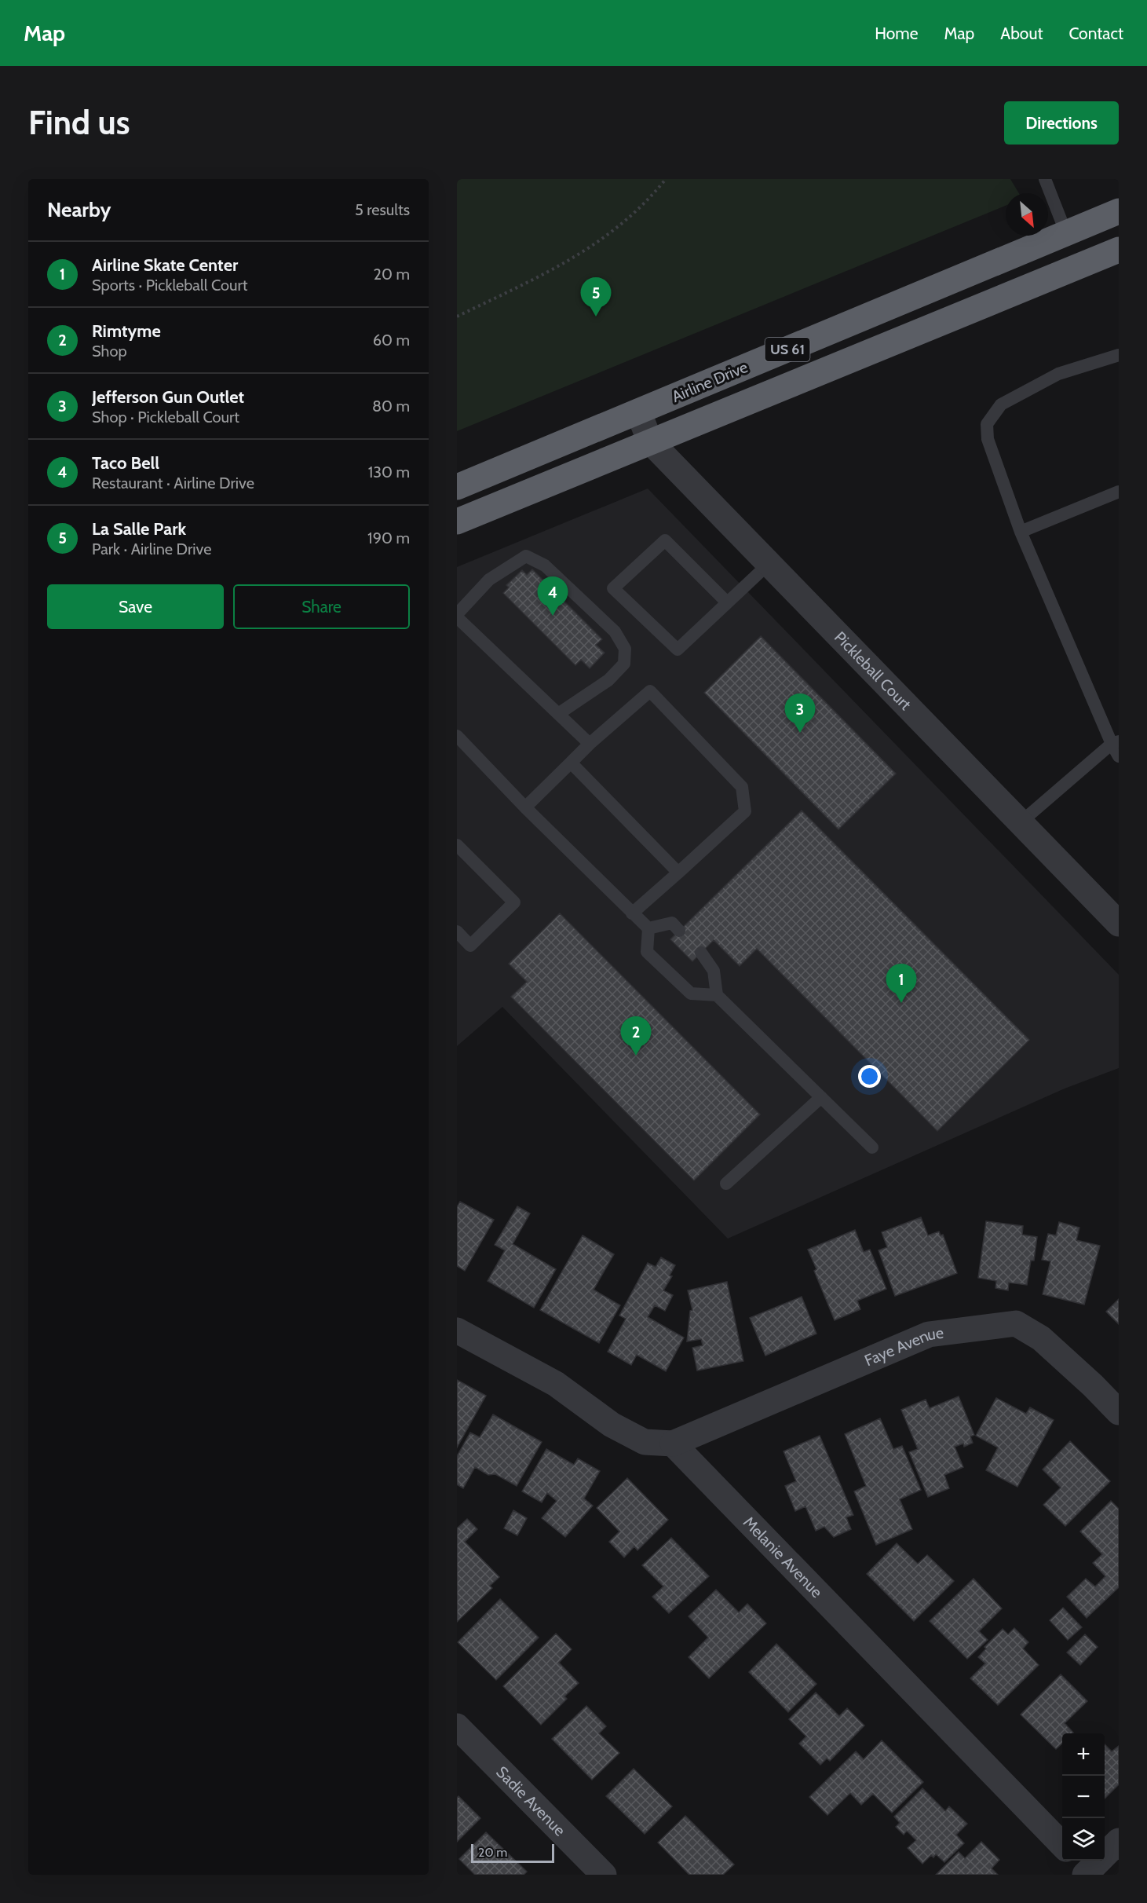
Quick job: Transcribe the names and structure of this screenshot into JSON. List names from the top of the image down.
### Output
{
  "streets": {
    "highway": ["US 61", "Airline Drive"],
    "street": [
      "Pickleball Court",
      "Faye Avenue",
      "Melanie Avenue",
      "Sadie Avenue"
    ]
  },
  "crossings": [
    ["Airline Drive", "Pickleball Court"],
    ["Faye Avenue", "Melanie Avenue"]
  ],
  "scale_bar": "20 m",
  "north": "bottom right",
  "page": {
    "header": "Map",
    "nav": [
      "Home",
      "Map",
      "About",
      "Contact"
    ],
    "buttons": [
      "Directions",
      ["Save", "Share"]
    ],
    "title": "Find us",
    "heading": ["Nearby", "5 results"],
    "list": [
      {
        "mark": "1",
        "name": "Airline Skate Center",
        "note": "Sports · Pickleball Court",
        "value": "20 m"
      },
      {
        "mark": "2",
        "name": "Rimtyme",
        "note": "Shop",
        "value": "60 m"
      },
      {
        "mark": "3",
        "name": "Jefferson Gun Outlet",
        "note": "Shop · Pickleball Court",
        "value": "80 m"
      },
      {
        "mark": "4",
        "name": "Taco Bell",
        "note": "Restaurant · Airline Drive",
        "value": "130 m"
      },
      {
        "mark": "5",
        "name": "La Salle Park",
        "note": "Park · Airline Drive",
        "value": "190 m"
      }
    ],
    "pins": [
      "5",
      "4",
      "3",
      "1",
      "2"
    ],
    "map_buttons": ["+", "−"],
    "scale": "20 m"
  }
}
